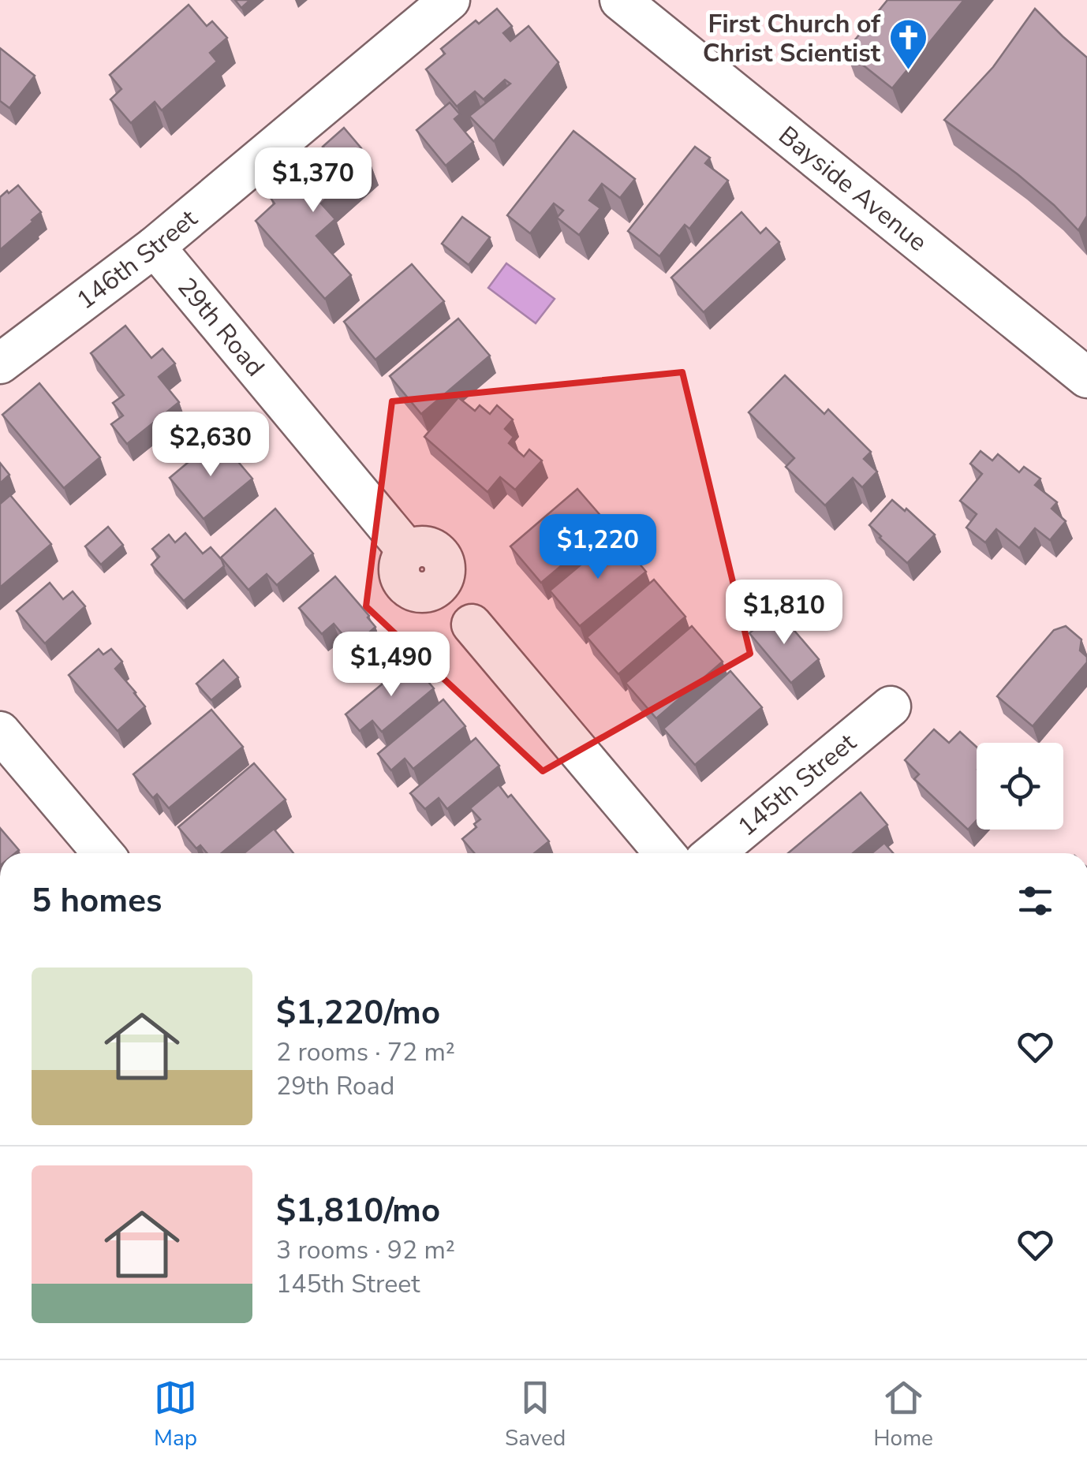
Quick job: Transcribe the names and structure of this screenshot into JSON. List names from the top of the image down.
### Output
{
  "streets": {
    "street": [
      "Bayside Avenue",
      "146th Street",
      "29th Road",
      "145th Street"
    ]
  },
  "crossings": [
    ["146th Street", "29th Road"]
  ],
  "places": {
    "church": ["First Church of Christ Scientist"]
  },
  "page": {
    "price": [
      "$1,370",
      "$2,630",
      "$1,220",
      "$1,810",
      "$1,490"
    ],
    "heading": "5 homes",
    "list": [
      {
        "name": "$1,220/mo",
        "note": "2 rooms · 72 m² · 29th Road"
      },
      {
        "name": "$1,810/mo",
        "note": "3 rooms · 92 m² · 145th Street"
      }
    ],
    "tabs": ["Map", "Saved", "Home"]
  }
}
